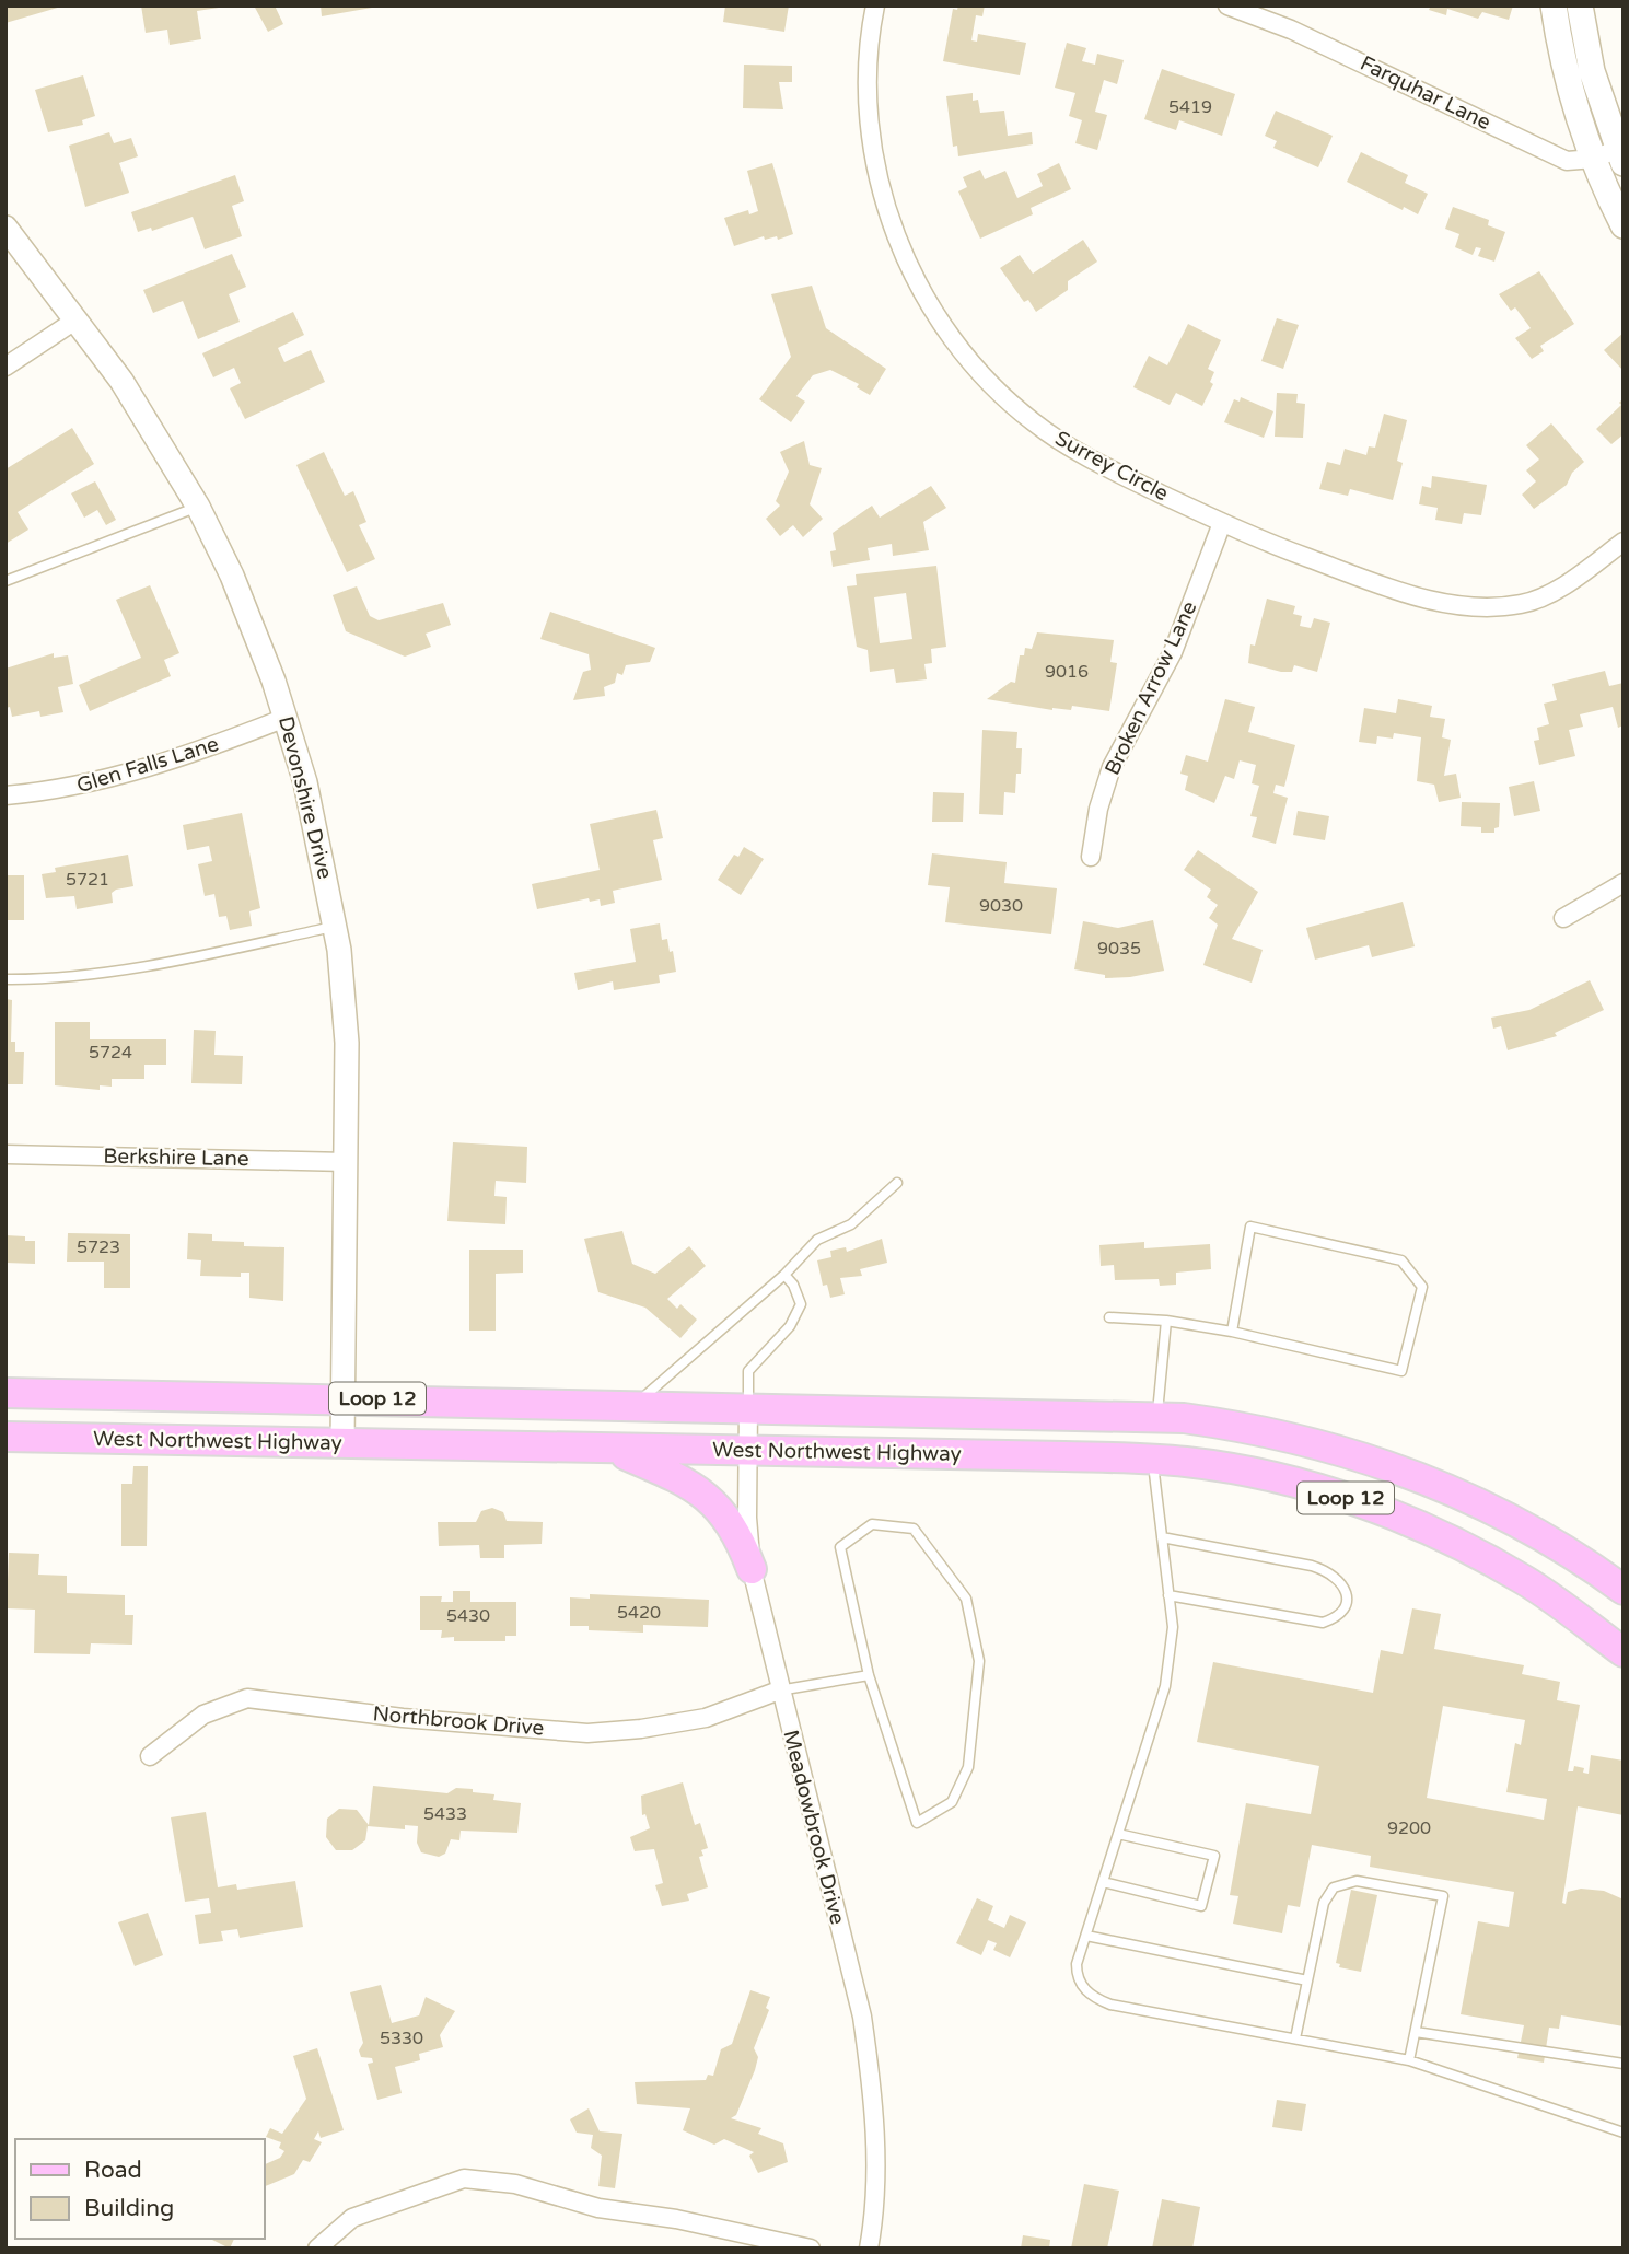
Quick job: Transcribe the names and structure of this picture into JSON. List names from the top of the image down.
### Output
{
  "streets": {
    "main road": ["Loop 12", "West Northwest Highway"],
    "street": [
      "Farquhar Lane",
      "Surrey Circle",
      "Broken Arrow Lane",
      "Glen Falls Lane",
      "Devonshire Drive",
      "Berkshire Lane",
      "Northbrook Drive",
      "Meadowbrook Drive"
    ]
  },
  "crossings": [
    ["Surrey Circle", "Broken Arrow Lane"],
    ["Glen Falls Lane", "Devonshire Drive"],
    ["Devonshire Drive", "Berkshire Lane"],
    ["Devonshire Drive", "West Northwest Highway"],
    ["West Northwest Highway", "Meadowbrook Drive"],
    ["Northbrook Drive", "Meadowbrook Drive"]
  ],
  "house_numbers": [
    "5419",
    "9016",
    "5721",
    "9030",
    "9035",
    "5724",
    "5723",
    "5420",
    "5430",
    "5433",
    "9200",
    "5330"
  ],
  "legend": ["Road", "Building"]
}
